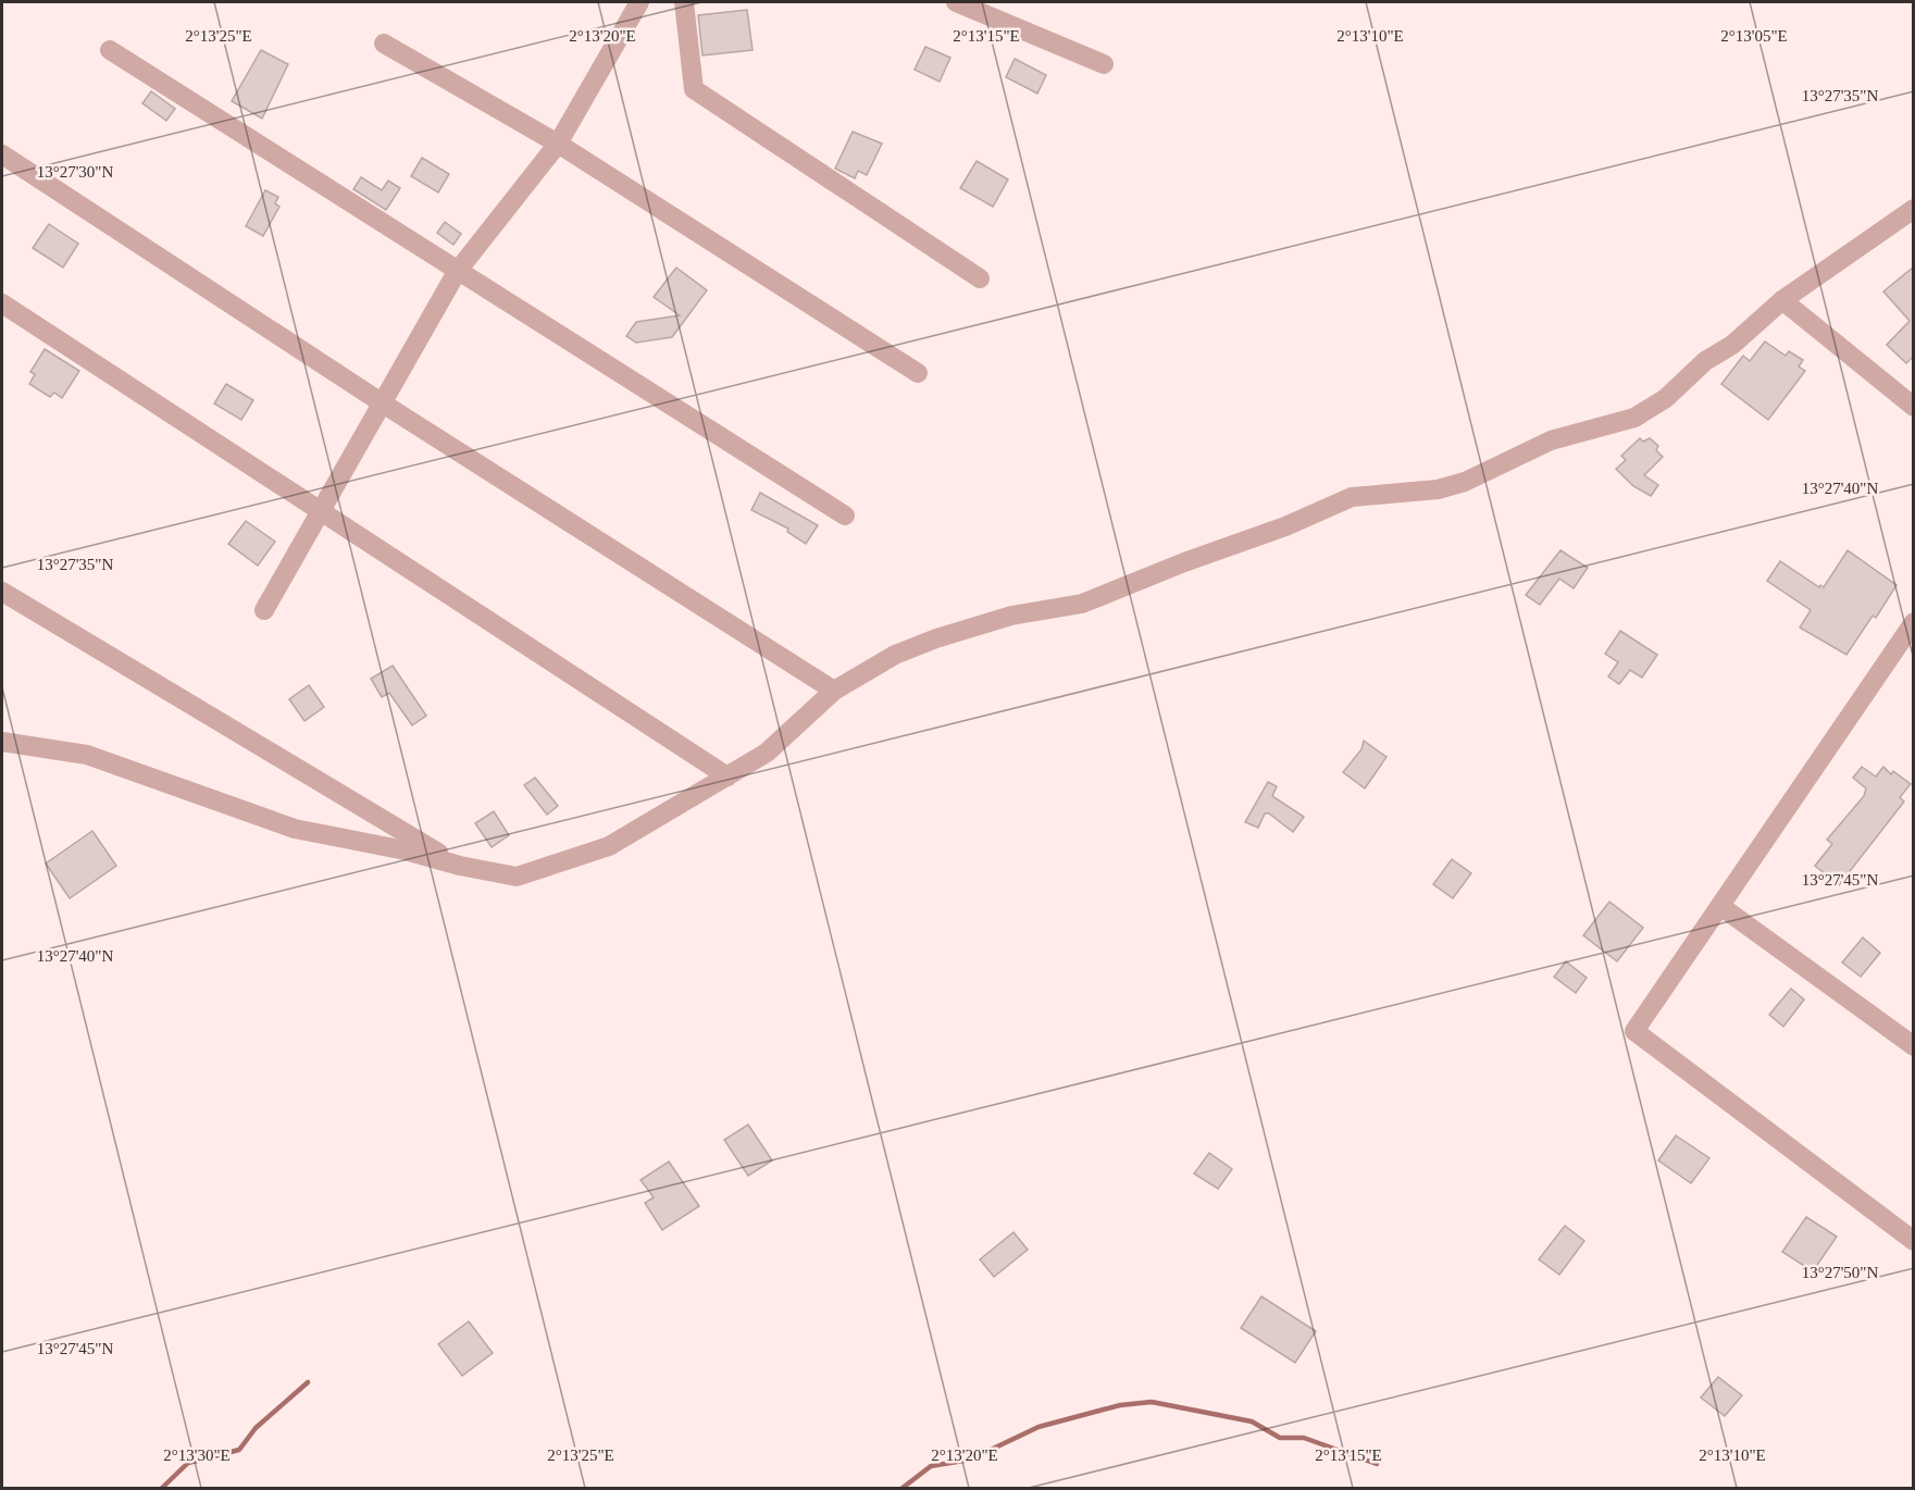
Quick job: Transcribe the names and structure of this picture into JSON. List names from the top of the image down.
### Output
{
  "coordinates": [
    "2°13'10\"E",
    "2°13'25\"E",
    "2°13'20\"E",
    "2°13'15\"E",
    "2°13'05\"E",
    "13°27'35\"N",
    "13°27'30\"N",
    "13°27'40\"N",
    "13°27'45\"N",
    "13°27'50\"N",
    "2°13'30\"E"
  ]
}
